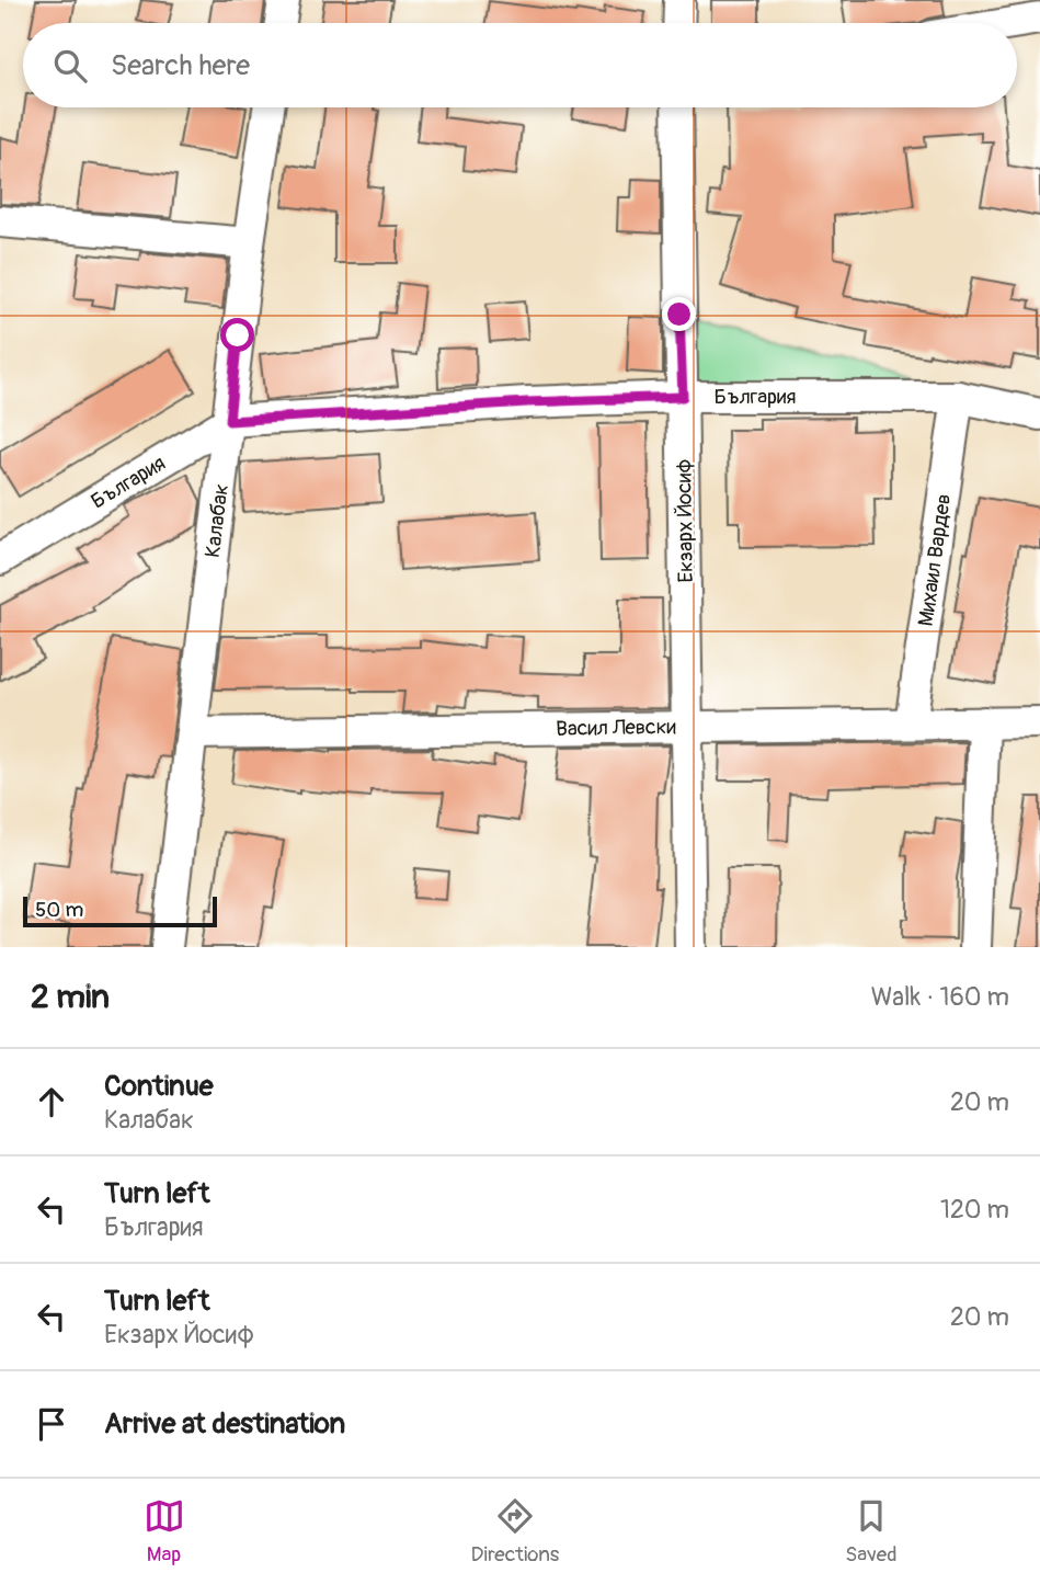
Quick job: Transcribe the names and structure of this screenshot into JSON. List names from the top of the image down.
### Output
{
  "streets": {
    "street": [
      "България",
      "Калабак",
      "Екзарх Йосиф",
      "Михаил Вардев",
      "Васил Левски"
    ]
  },
  "crossings": [
    ["България", "Калабак"],
    ["България", "Екзарх Йосиф"],
    ["България", "Михаил Вардев"],
    ["Калабак", "Васил Левски"],
    ["Екзарх Йосиф", "Васил Левски"],
    ["Михаил Вардев", "Васил Левски"]
  ],
  "scale_bar": "50 m",
  "page": {
    "search": "Search here",
    "scale": "50 m",
    "heading": ["2 min", "Walk · 160 m"],
    "list": [
      ["Continue", "Калабак", "20 m"],
      ["Turn left", "България", "120 m"],
      ["Turn left", "Екзарх Йосиф", "20 m"],
      "Arrive at destination"
    ],
    "nav": ["Map", "Directions", "Saved"]
  }
}
